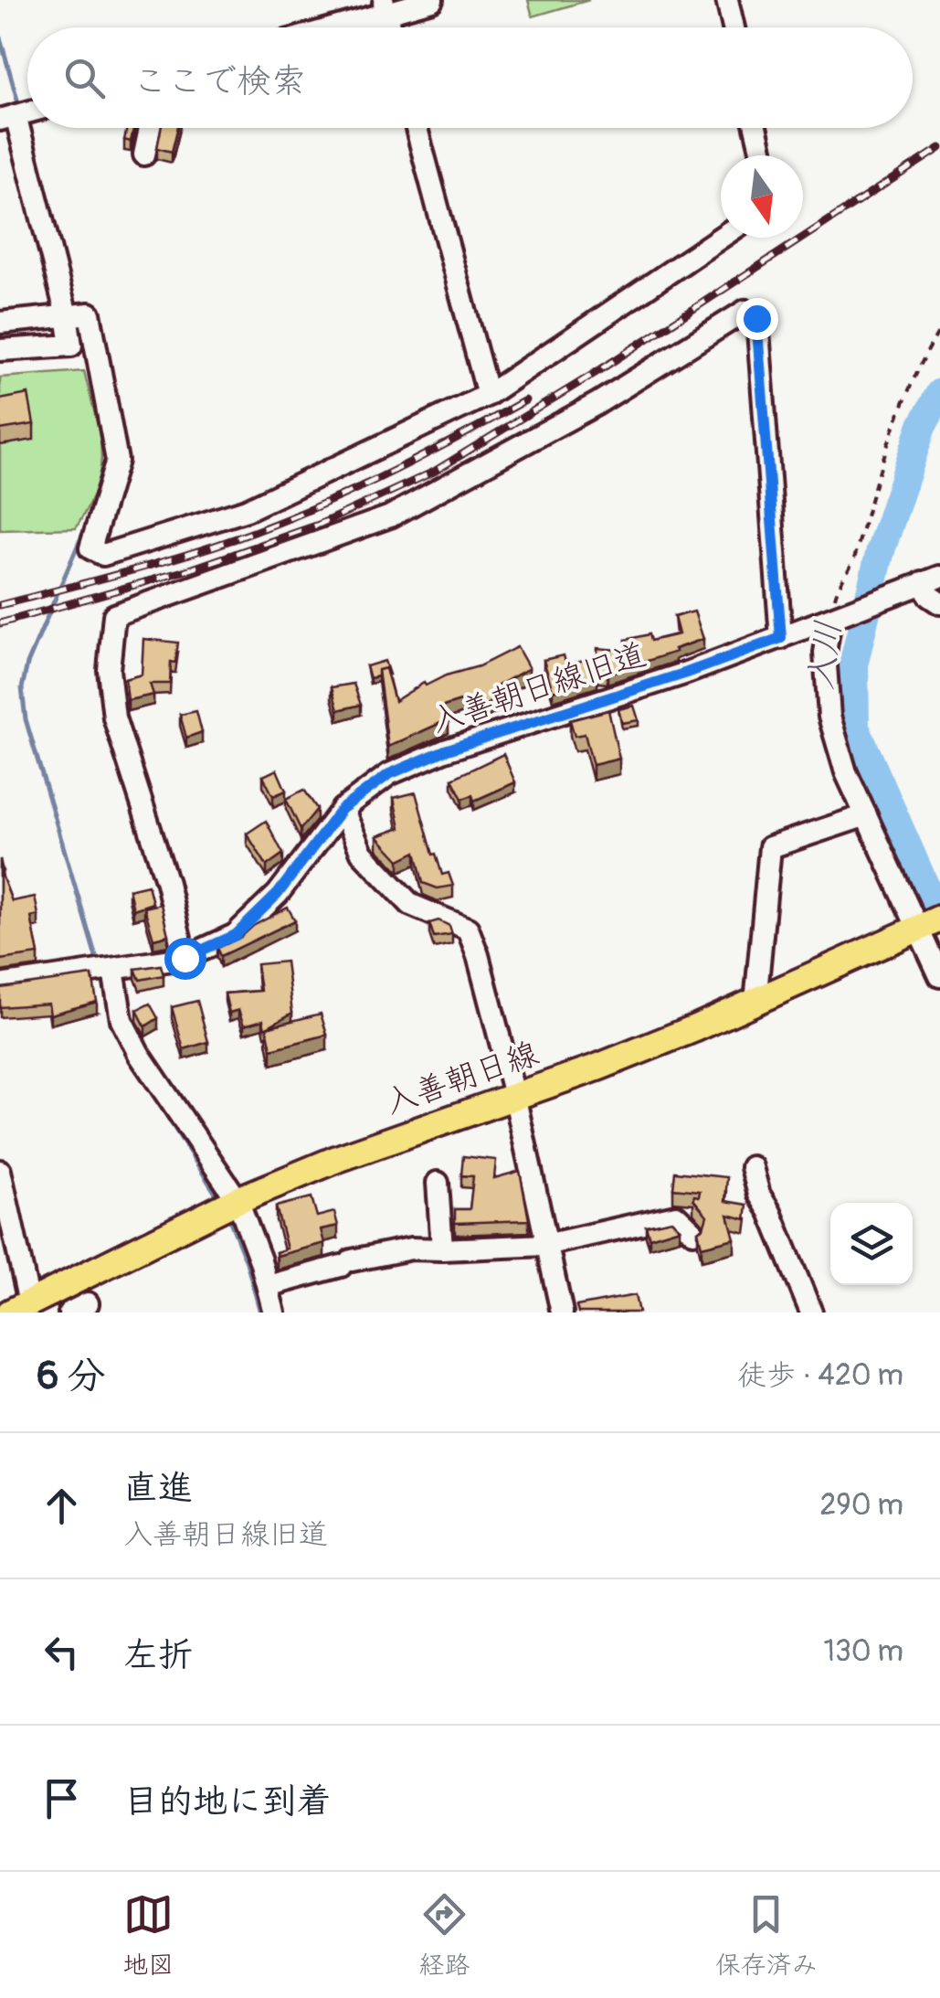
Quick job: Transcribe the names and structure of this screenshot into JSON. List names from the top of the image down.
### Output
{
  "streets": {
    "main road": ["入善朝日線"],
    "street": ["入善朝日線旧道"]
  },
  "water": ["入川"],
  "north": "bottom",
  "page": {
    "search": "ここで検索",
    "heading": ["6 分", "徒歩 · 420 m"],
    "list": [
      ["直進", "入善朝日線旧道", "290 m"],
      ["左折", "130 m"],
      "目的地に到着"
    ],
    "nav": ["地図", "経路", "保存済み"]
  }
}
